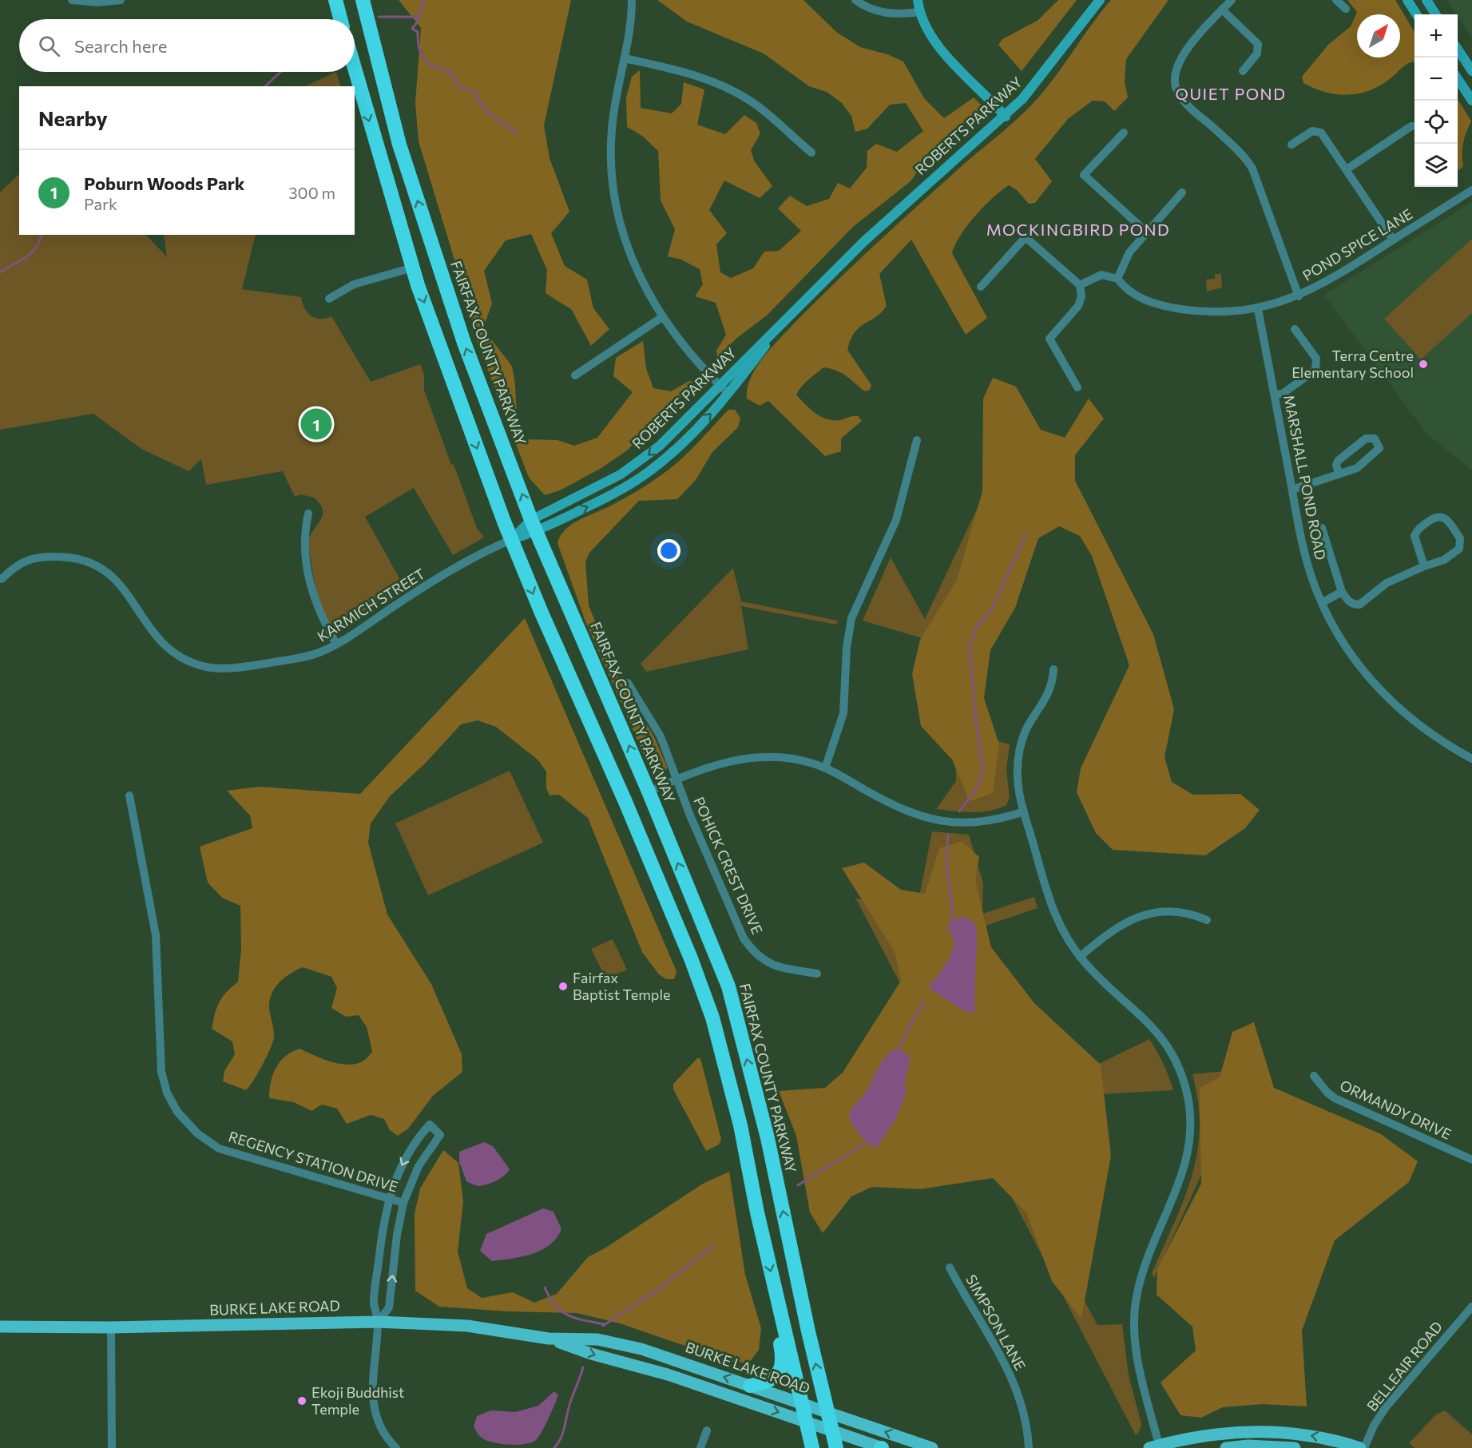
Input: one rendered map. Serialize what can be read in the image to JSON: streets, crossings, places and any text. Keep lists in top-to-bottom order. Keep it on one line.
{"streets":{"highway":["FAIRFAX COUNTY PARKWAY"],"main road":["ROBERTS PARKWAY","BURKE LAKE ROAD"],"street":["POND SPICE LANE","MARSHALL POND ROAD","KARMICH STREET","POHICK CREST DRIVE","ORMANDY DRIVE","REGENCY STATION DRIVE","SIMPSON LANE","BELLEAIR ROAD"]},"crossings":[["ROBERTS PARKWAY","FAIRFAX COUNTY PARKWAY"],["ROBERTS PARKWAY","KARMICH STREET"],["POND SPICE LANE","MARSHALL POND ROAD"],["FAIRFAX COUNTY PARKWAY","BURKE LAKE ROAD"]],"districts":["QUIET POND","MOCKINGBIRD POND"],"places":["Terra Centre Elementary School","Fairfax Baptist Temple","Ekoji Buddhist Temple"],"north":"top right","page":{"map_buttons":["+","−"],"search":"Search here","heading":"Nearby","list":[{"mark":"1","name":"Poburn Woods Park","note":"Park","value":"300 m"}],"pins":"1"}}
